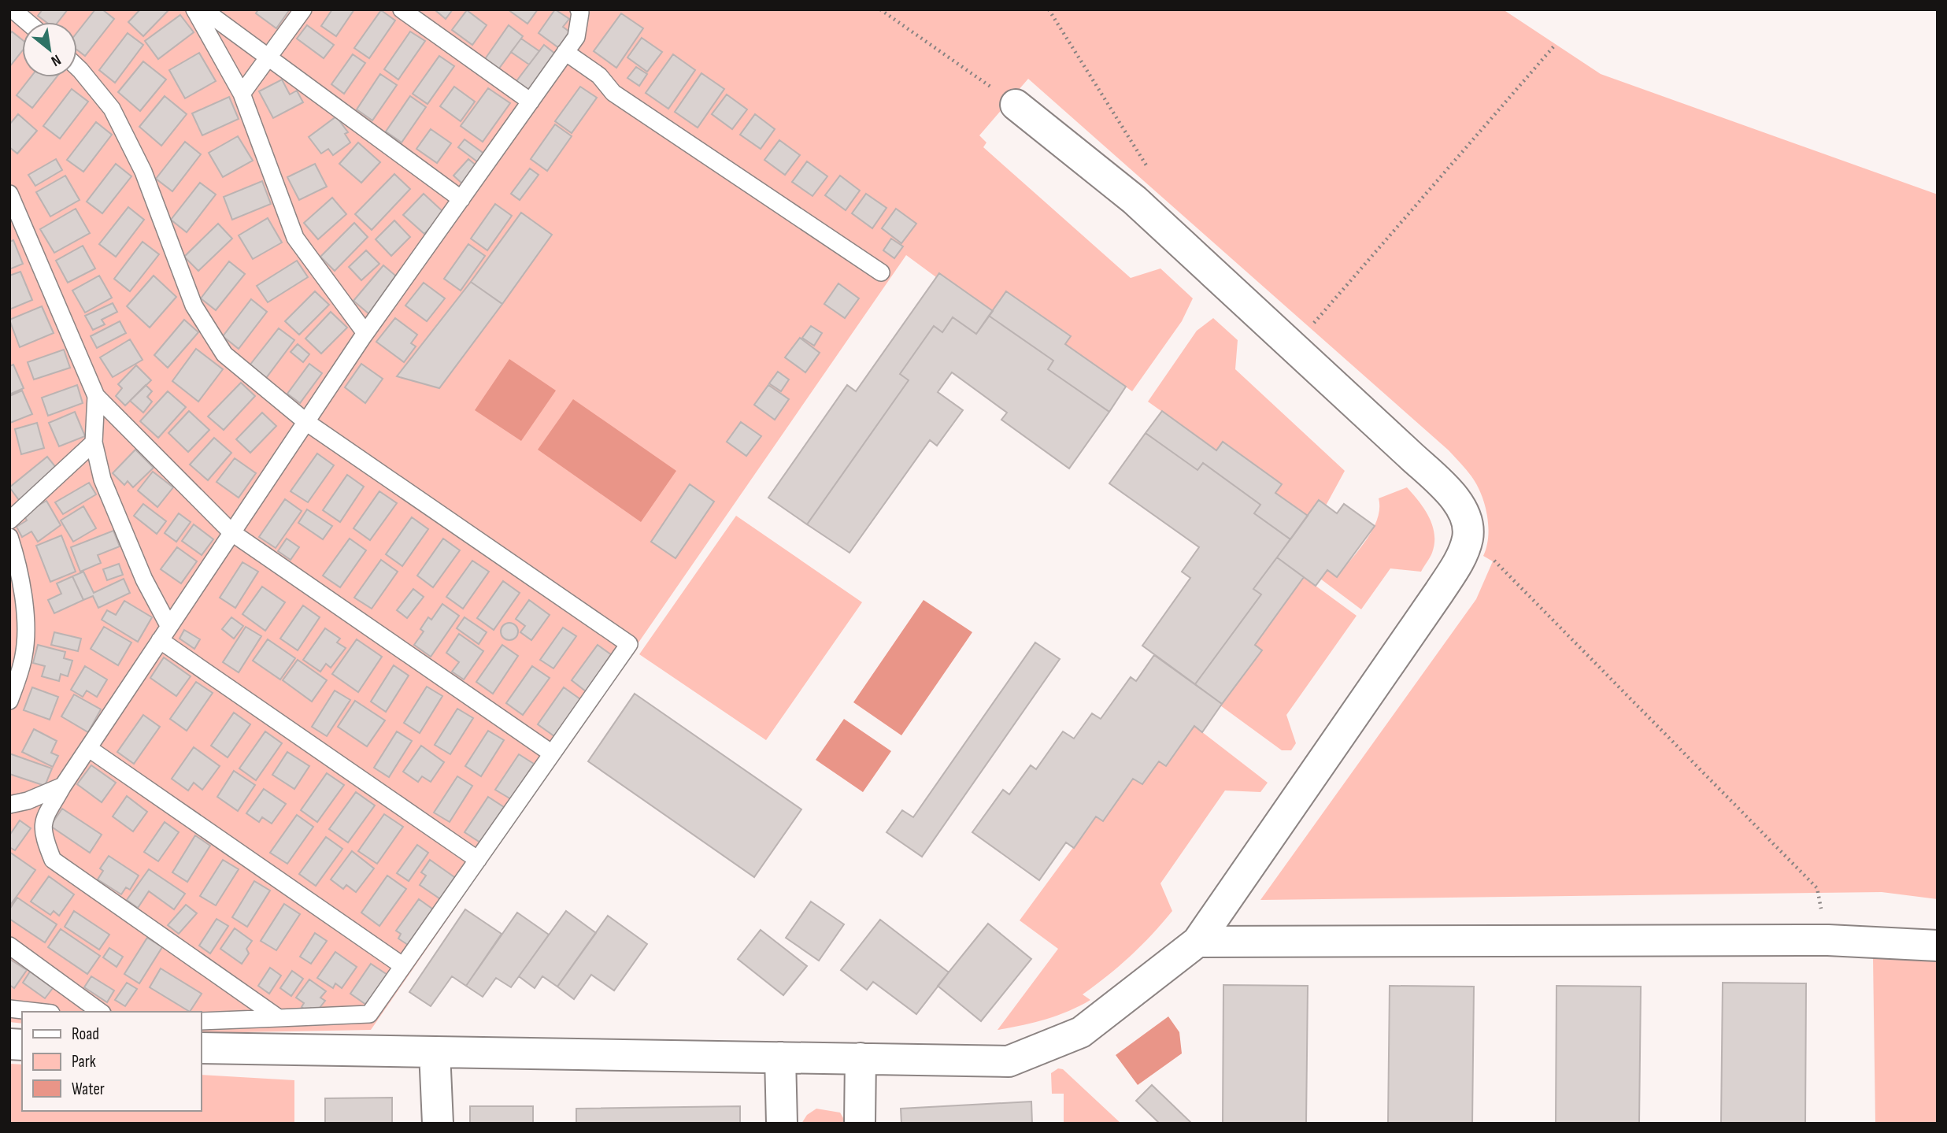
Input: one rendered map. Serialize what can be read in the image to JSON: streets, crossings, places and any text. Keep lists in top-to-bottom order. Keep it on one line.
{"legend":["Road","Park","Water"],"north":"bottom right"}
